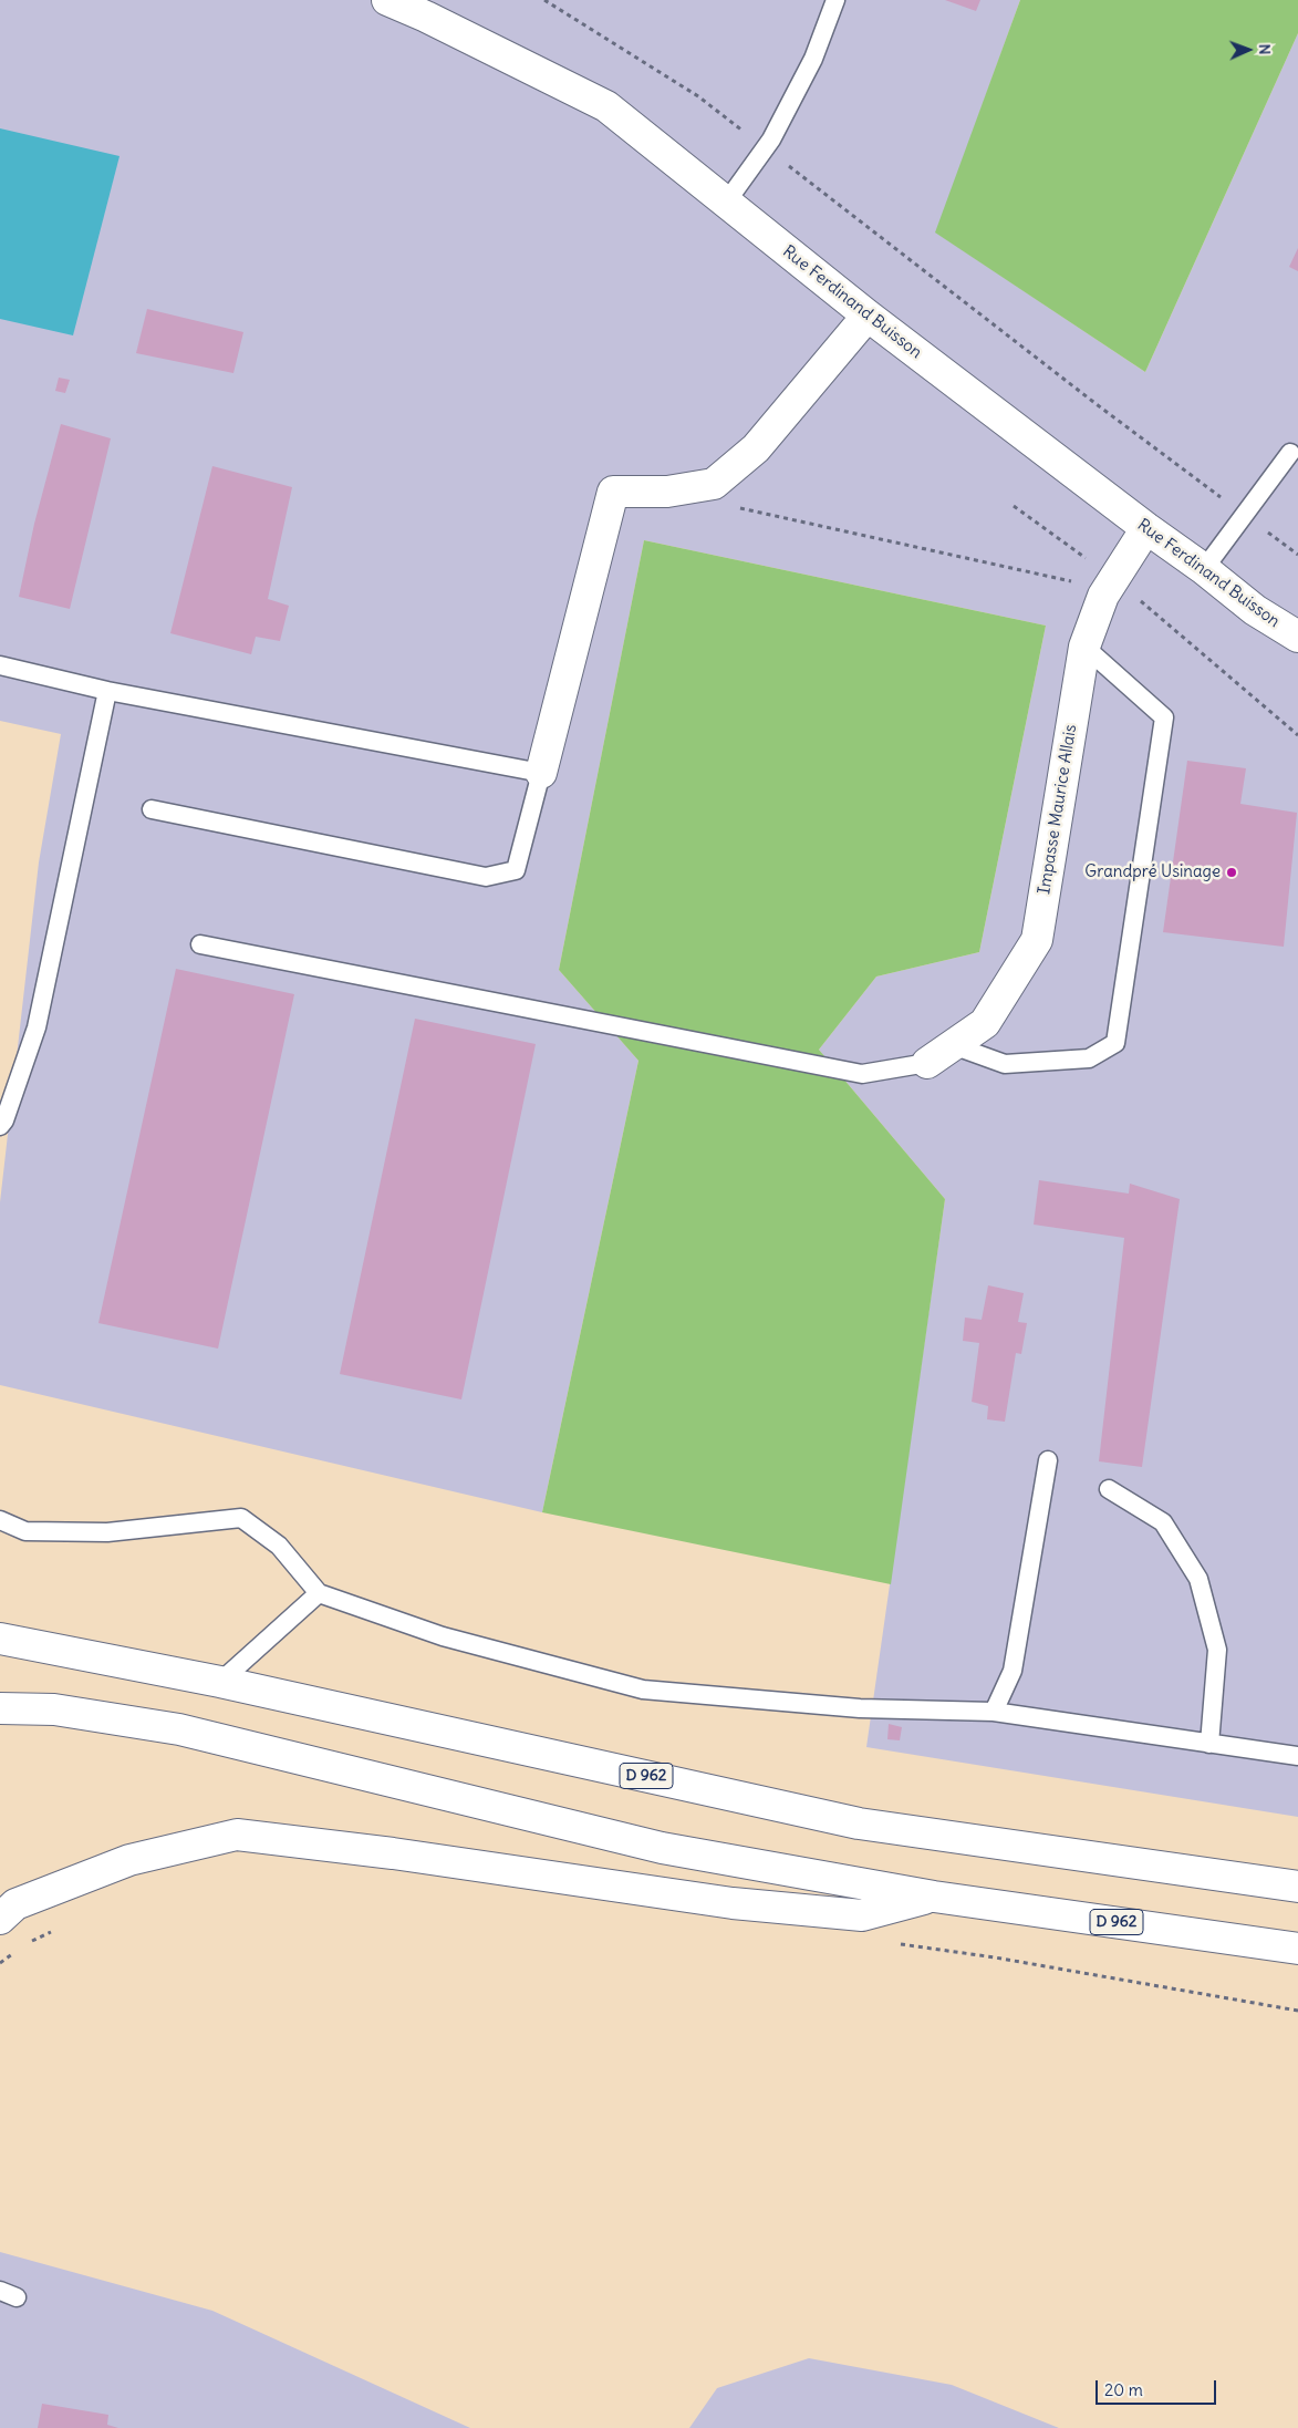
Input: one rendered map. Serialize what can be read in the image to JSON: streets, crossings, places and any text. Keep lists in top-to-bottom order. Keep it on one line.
{"streets":{"main road":["Rue Ferdinand Buisson","Impasse Maurice Allais","D 962"]},"crossings":[["Rue Ferdinand Buisson","Impasse Maurice Allais"]],"places":["Grandpré Usinage"],"scale_bar":"20 m","north":"right"}
